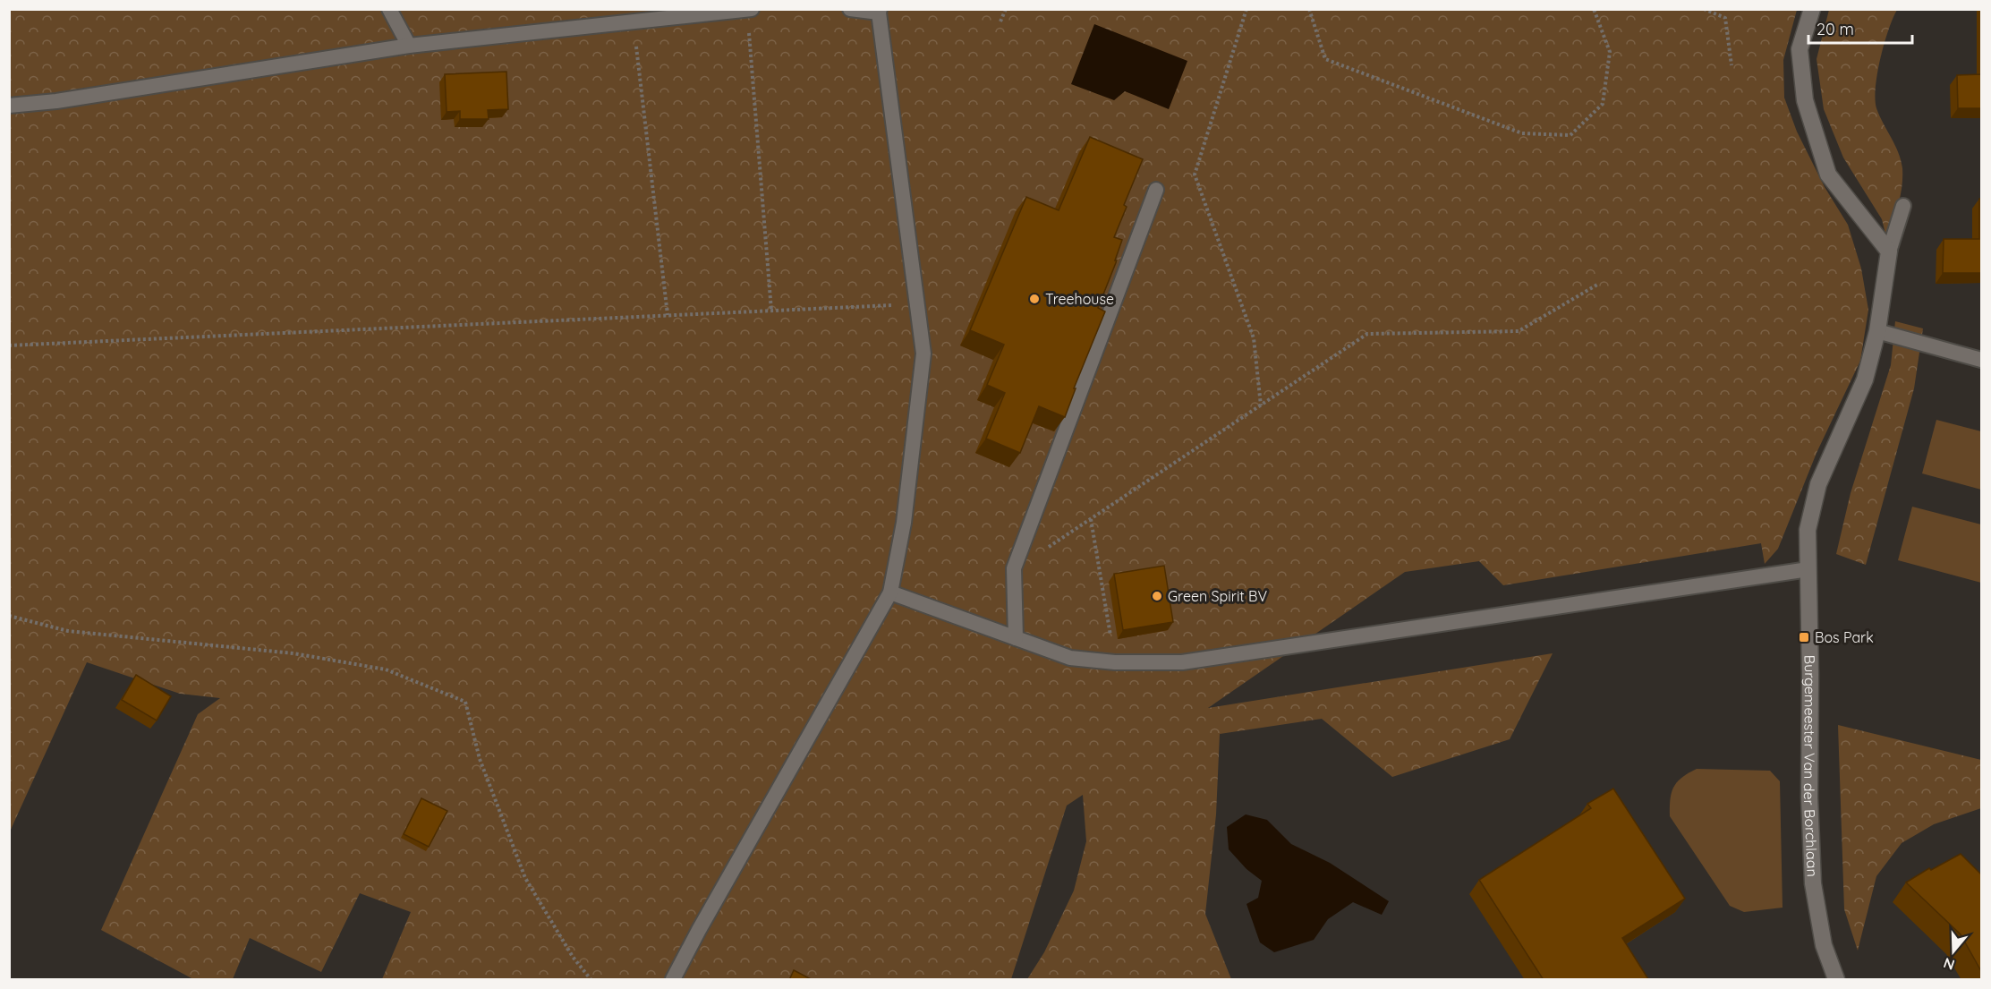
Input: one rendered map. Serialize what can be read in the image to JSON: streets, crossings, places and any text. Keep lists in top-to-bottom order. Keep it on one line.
{"streets":{"street":["Burgemeester Van der Borchlaan"]},"places":{"other":["Treehouse","Green Spirit BV"],"transit":["Bos Park"]},"scale_bar":"20 m","north":"bottom"}
